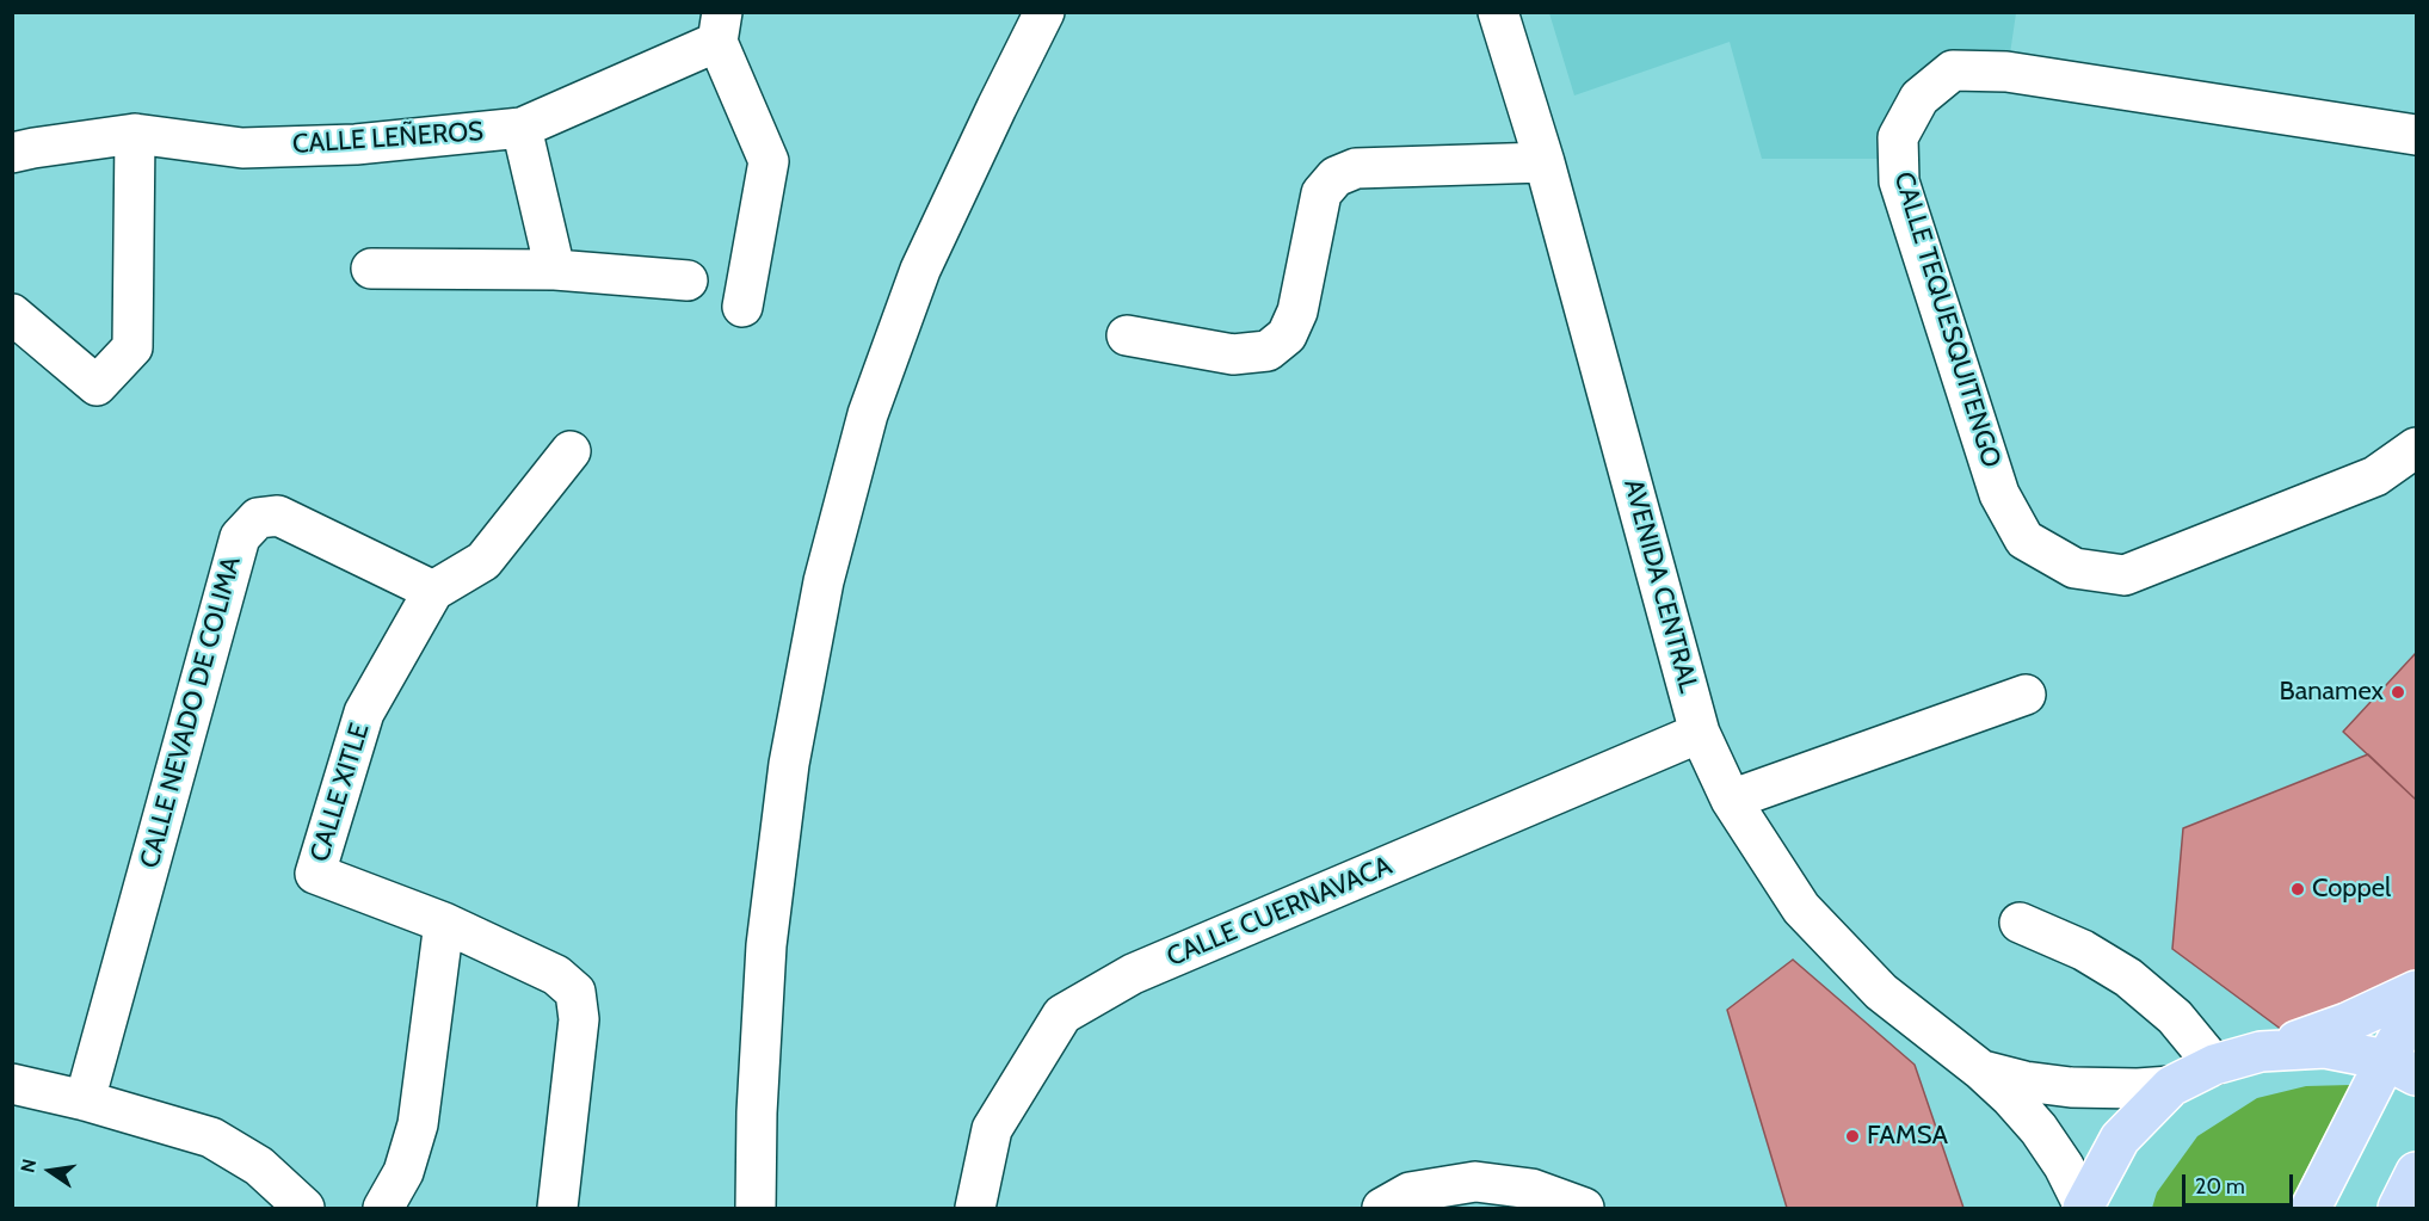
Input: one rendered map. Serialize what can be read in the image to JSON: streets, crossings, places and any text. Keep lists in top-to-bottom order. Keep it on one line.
{"streets":{"street":["CALLE LEÑEROS","CALLE TEQUESQUITENGO","AVENIDA CENTRAL","CALLE NEVADO DE COLIMA","CALLE XITLE","CALLE CUERNAVACA"]},"crossings":[["AVENIDA CENTRAL","CALLE CUERNAVACA"],["CALLE NEVADO DE COLIMA","CALLE XITLE"]],"places":["Banamex","Coppel","FAMSA"],"scale_bar":"20 m","north":"left"}
